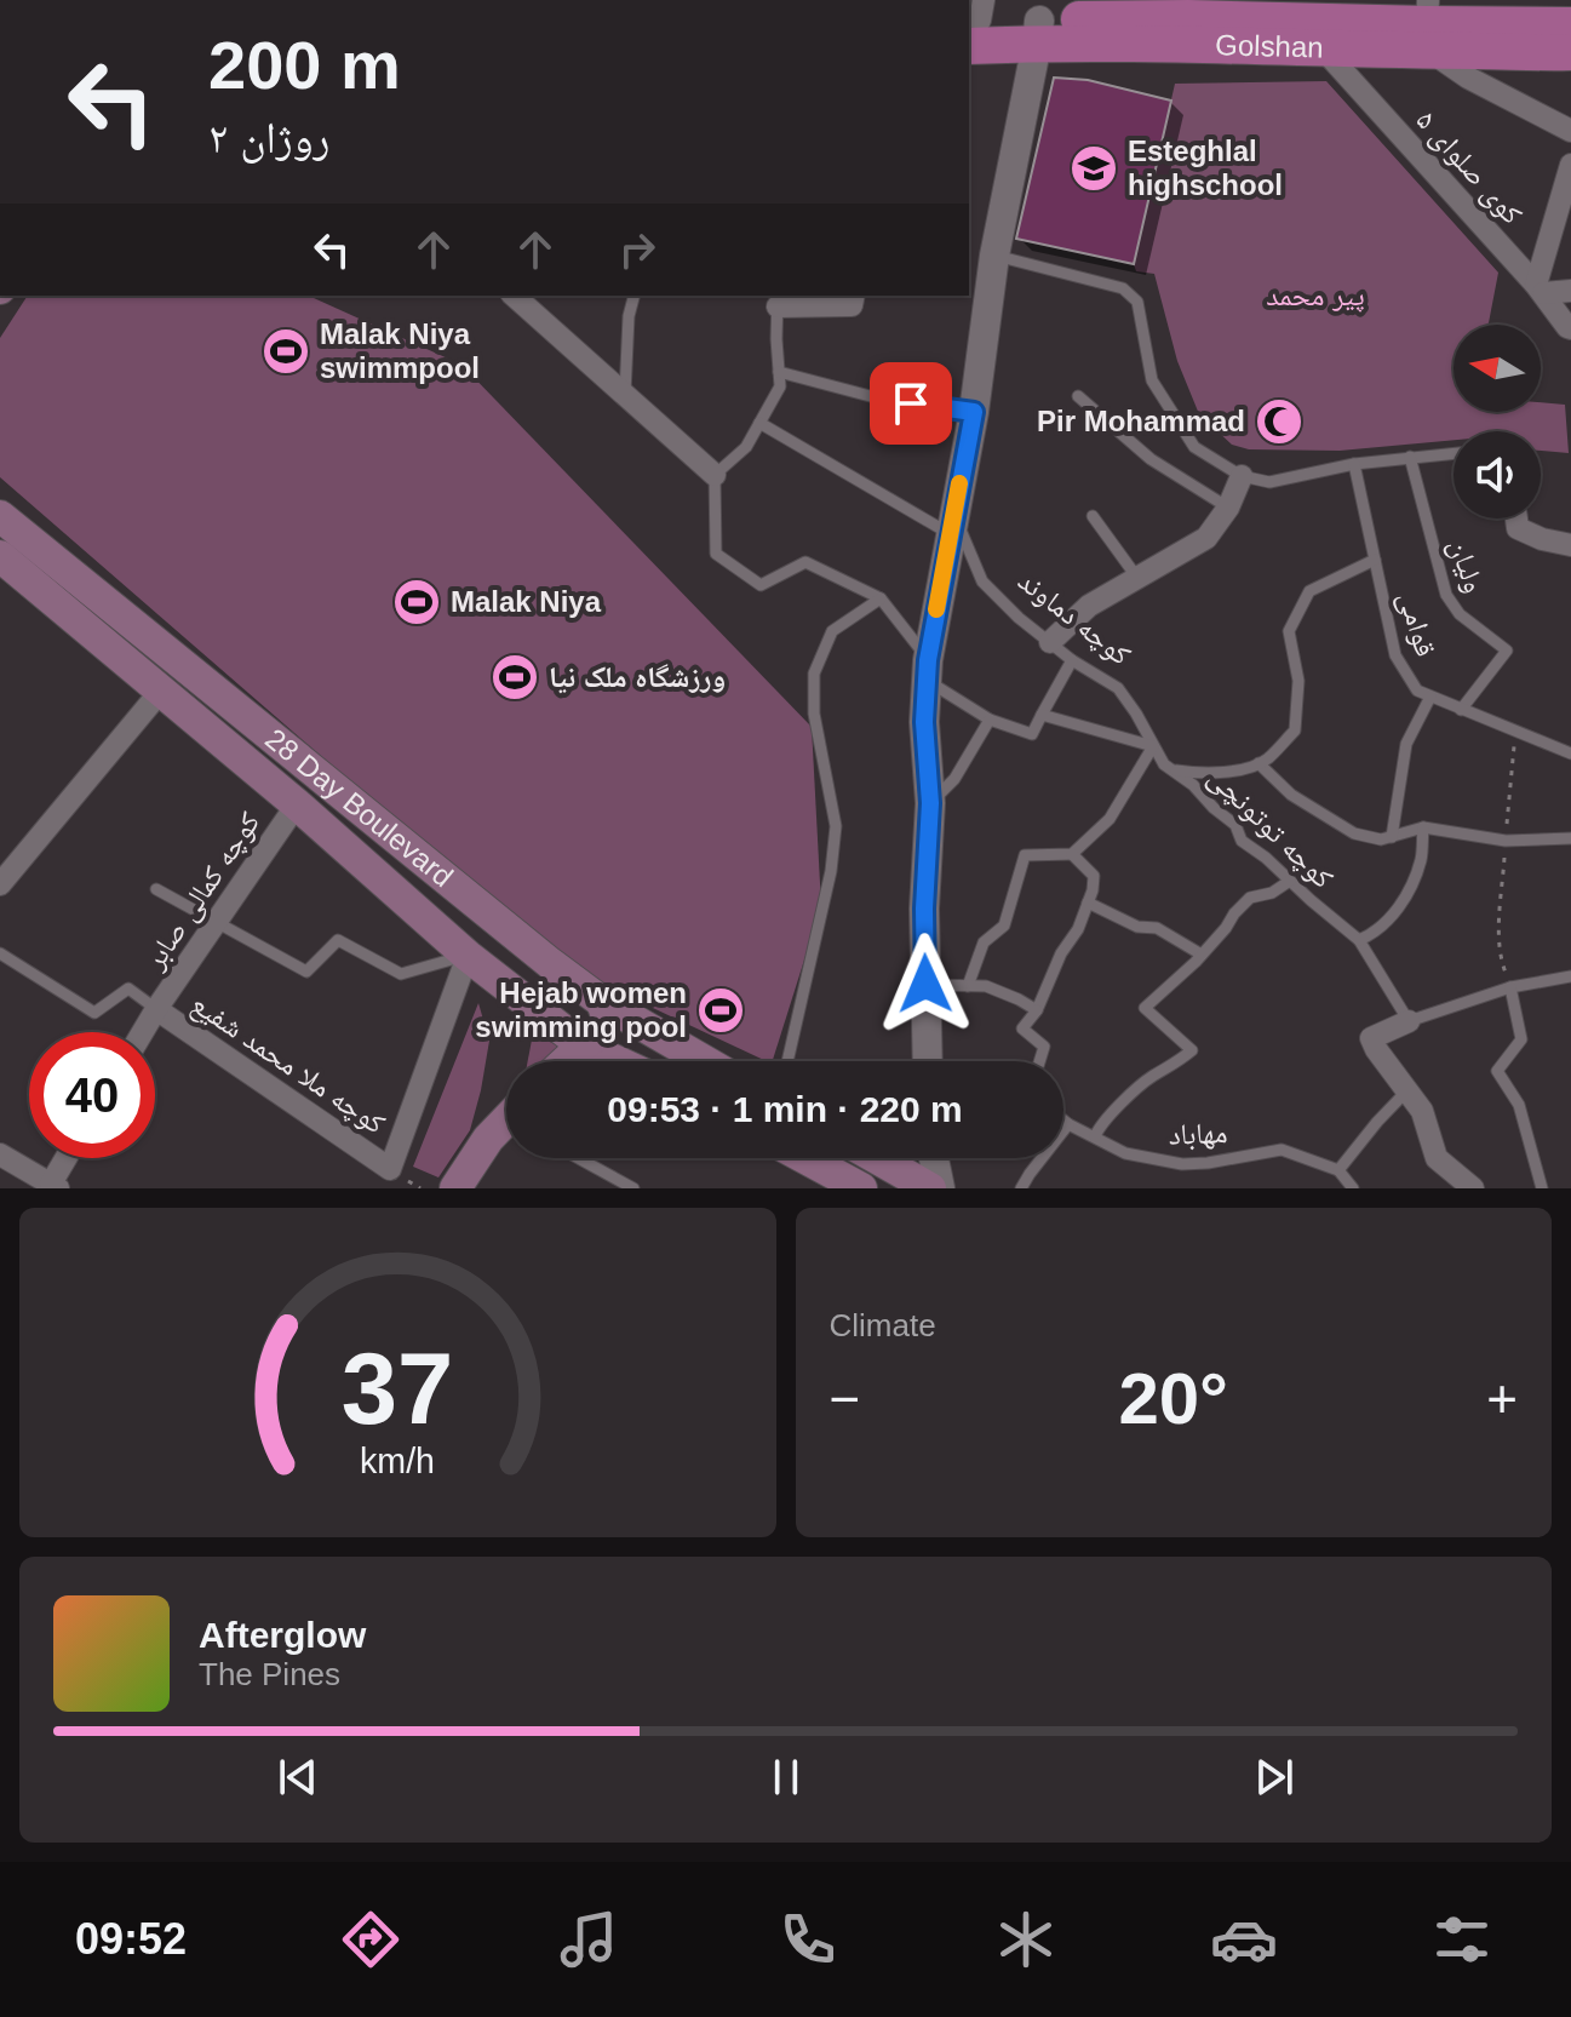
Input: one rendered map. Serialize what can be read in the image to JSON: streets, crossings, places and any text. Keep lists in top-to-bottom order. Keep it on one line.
{"streets":{"main road":["Golshan","28 Day Boulevard"],"street":["کوی صلوای ۵","کوچه کمالی صابر","کوچه ملا محمد شفیع"],"lane":["ولیان","کوچه دماوند","قوامی","کوچه توتونچی","مهاباد"]},"crossings":[["Golshan","کوی صلوای ۵"],["ولیان","قوامی"],["کوچه دماوند","کوچه توتونچی"],["28 Day Boulevard","کوچه کمالی صابر"],["28 Day Boulevard","کوچه ملا محمد شفیع"],["کوچه کمالی صابر","کوچه ملا محمد شفیع"]],"parks":["پیر محمد"],"places":{"school or university":["Esteghlal highschool"],"sports":["Malak Niya swimmpool","Malak Niya","ورزشگاه ملک نیا","Hejab women swimming pool"],"mosque":["Pir Mohammad"]},"north":"left","page":{"turn":["200 m","روژان ۲"],"limit":"40","trip":"09:53 · 1 min · 220 m","tile":"Climate","heat":["−","20°","+"],"song":["Afterglow","The Pines"],"tabs":"09:52","gauge":["37","km/h"]}}
